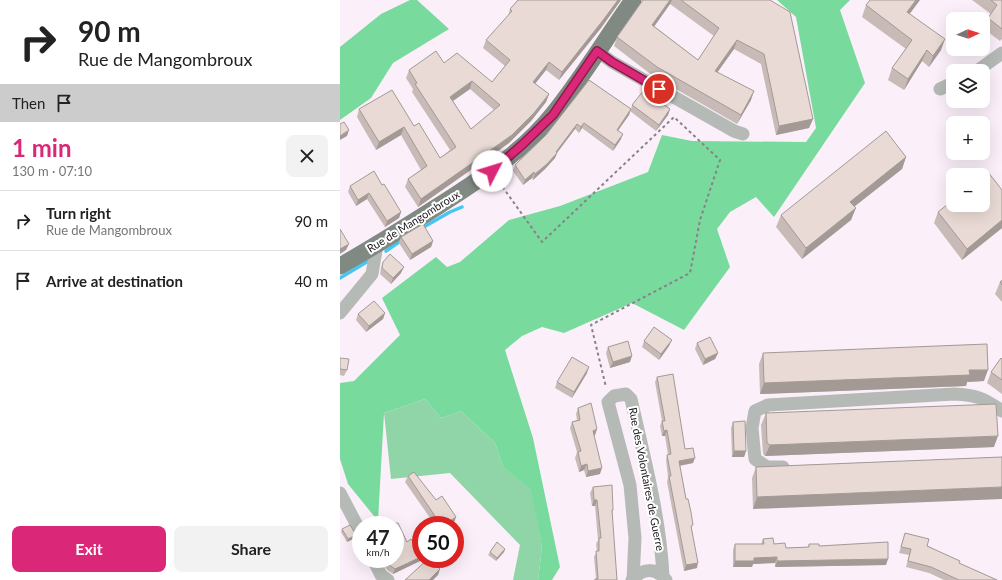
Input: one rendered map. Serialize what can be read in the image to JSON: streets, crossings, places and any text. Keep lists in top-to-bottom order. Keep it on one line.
{"streets":{"main road":["Rue de Mangombroux"],"street":["Rue des Volontaires de Guerre"]},"north":"right","page":{"turn":["90 m","Rue de Mangombroux"],"map_buttons":["+","−"],"then":"Then","heading":["1 min","130 m · 07:10"],"list":[{"name":"Turn right","note":"Rue de Mangombroux","value":"90 m"},{"name":"Arrive at destination","value":"40 m"}],"speed":"47 km/h","limit":"50","buttons":["Exit","Share"]}}
